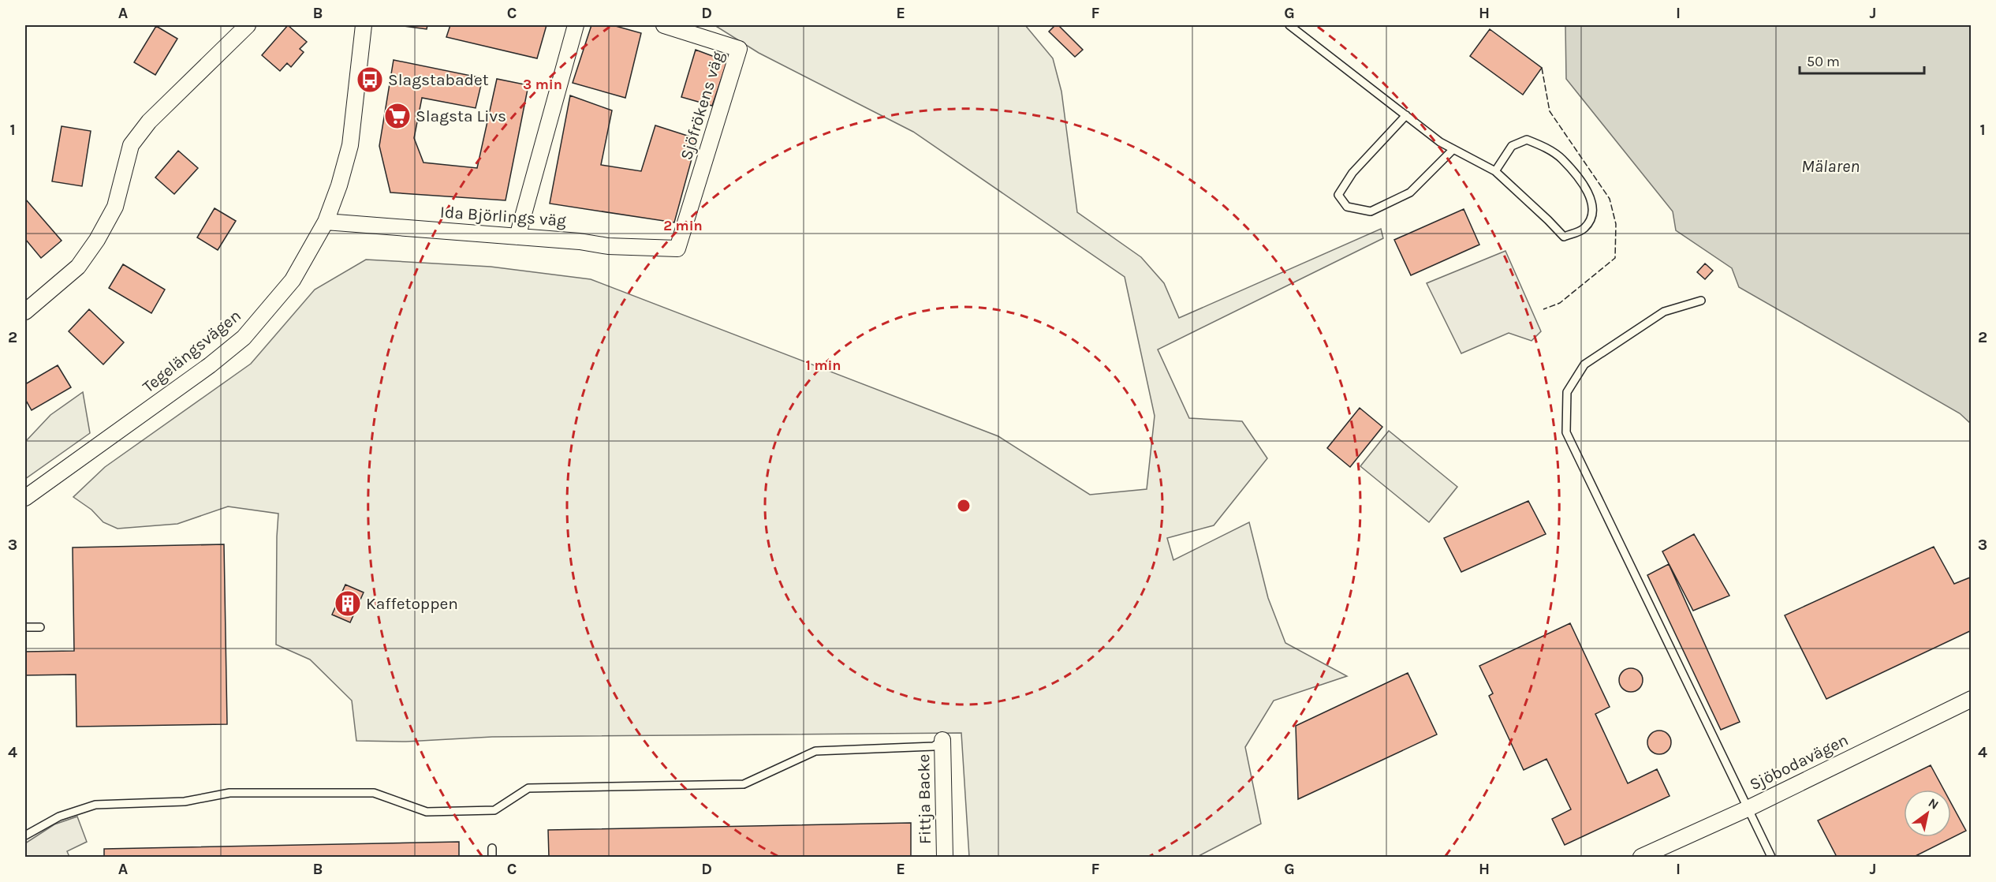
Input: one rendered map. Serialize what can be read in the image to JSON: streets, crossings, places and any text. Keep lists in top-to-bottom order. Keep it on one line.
{"streets":{"street":["Sjöfrökens väg","Ida Björlings väg","Tegelängsvägen","Sjöbodavägen","Fittja Backe"]},"crossings":[["Sjöfrökens väg","Ida Björlings väg"],["Ida Björlings väg","Tegelängsvägen"]],"water":["Mälaren"],"places":{"bus stop":["Slagstabadet"],"supermarket":["Slagsta Livs"],"building":["Kaffetoppen"]},"scale_bar":"50 m","north":"top right","grid":{"columns":["A","B","C","D","E","F","G","H","I","J"],"rows":["1","2","3","4"]},"rings":["3 min","2 min","1 min"]}
